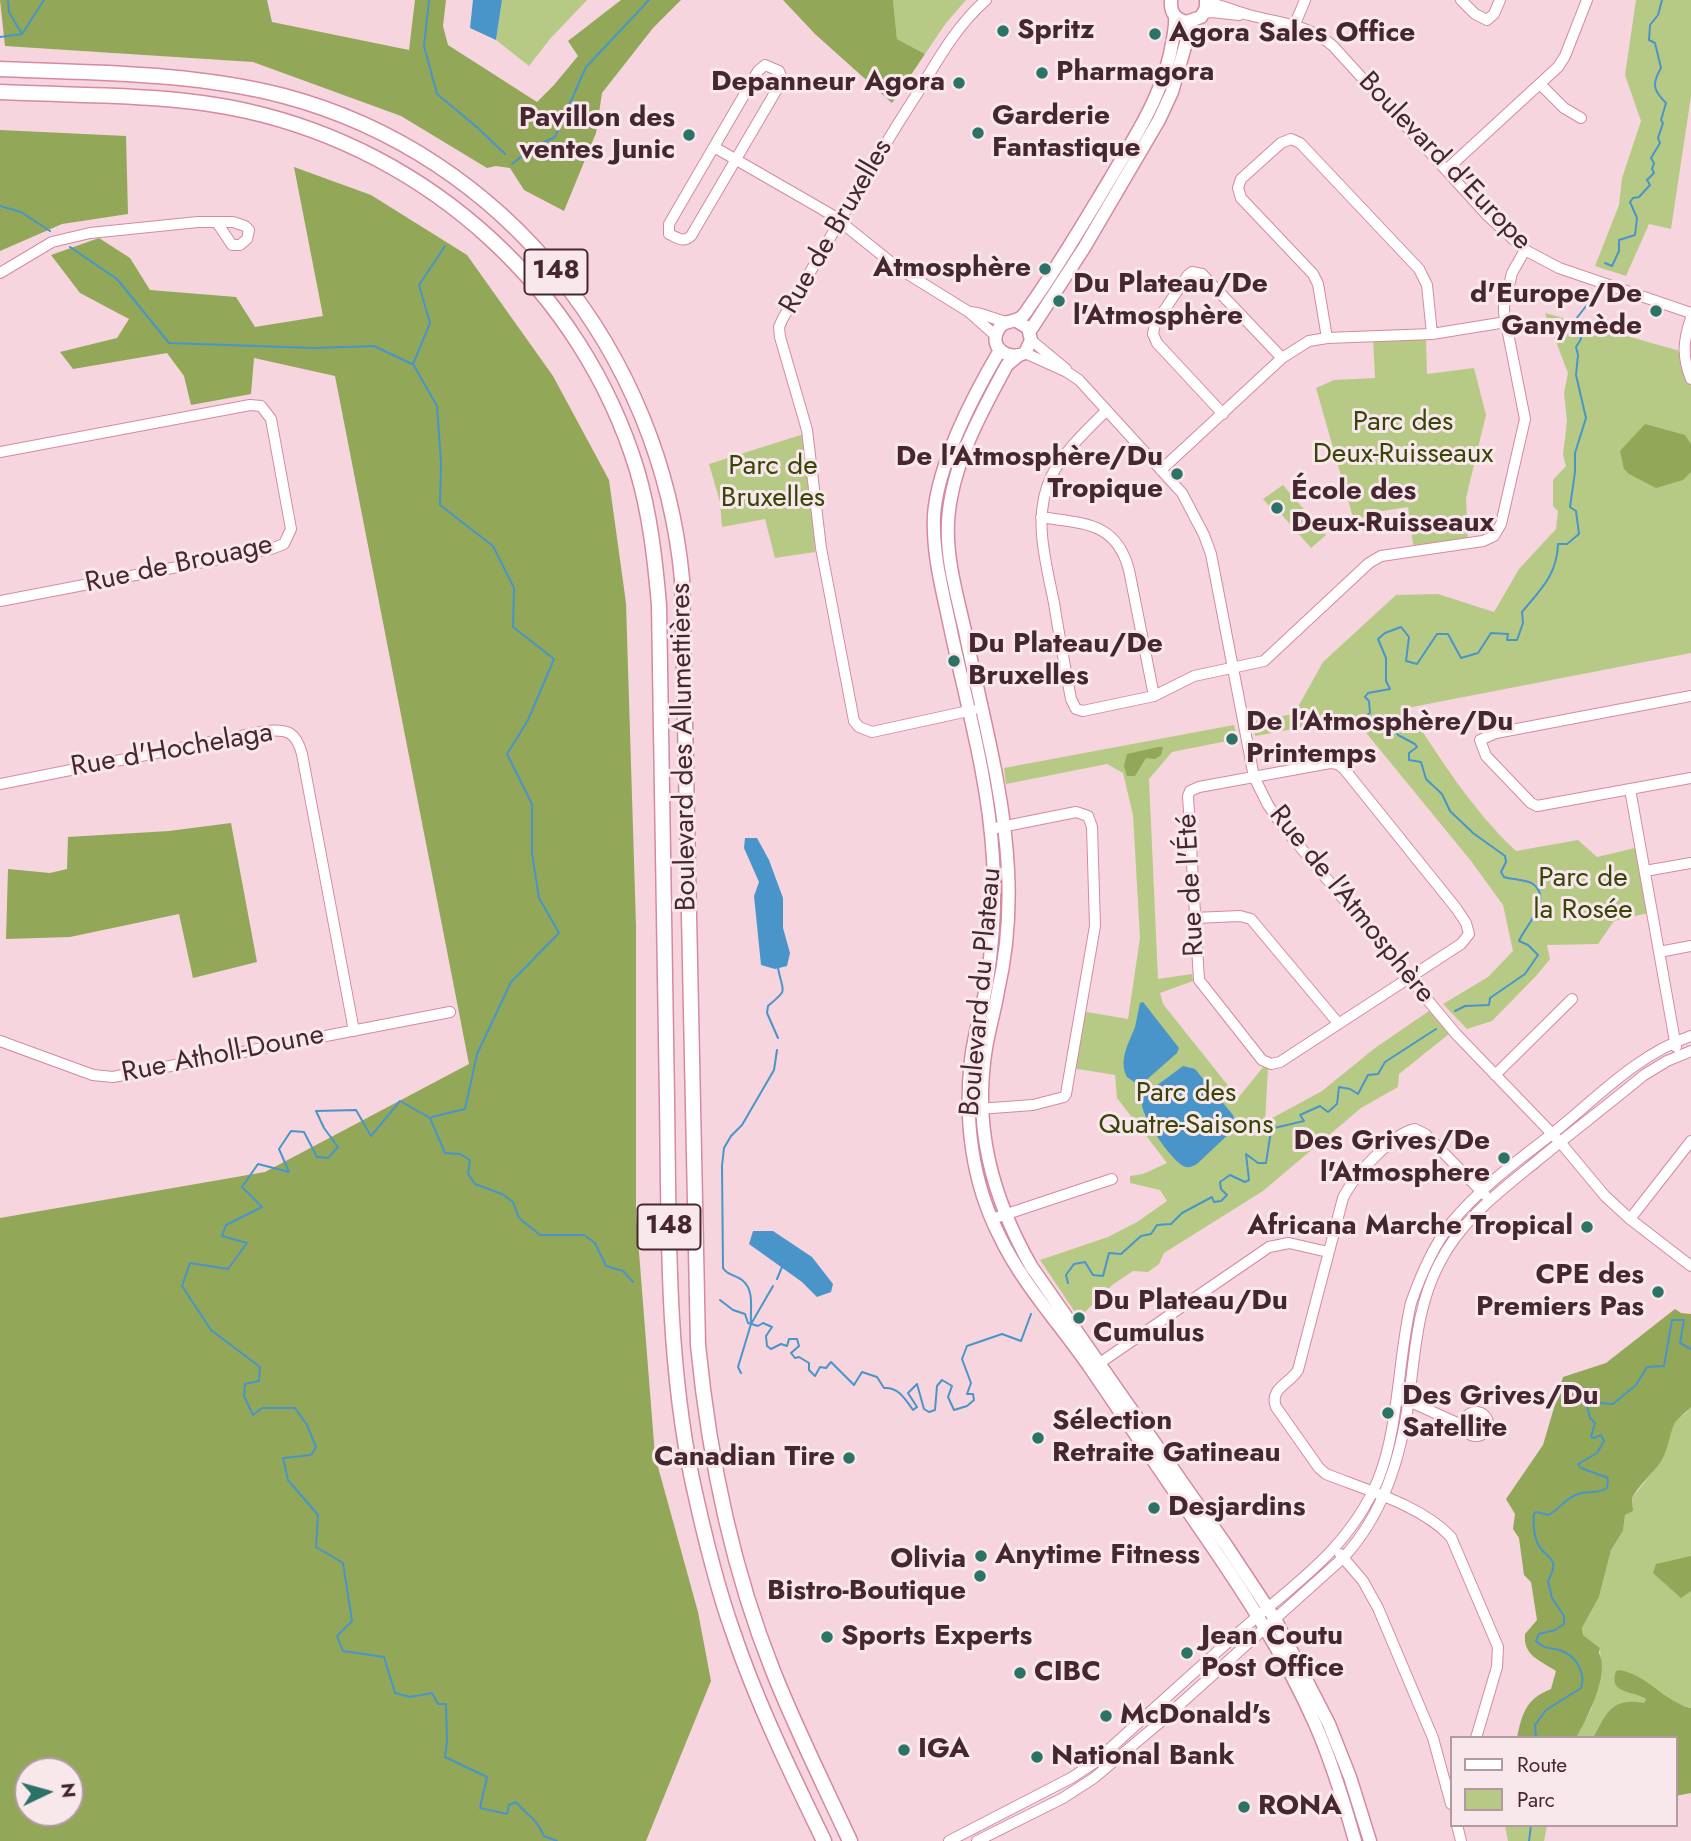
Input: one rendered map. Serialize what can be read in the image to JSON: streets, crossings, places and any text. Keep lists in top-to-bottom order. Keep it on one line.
{"streets":{"highway":["148","Boulevard des Allumettières"],"main road":["Boulevard du Plateau"],"street":["Boulevard d'Europe","Rue de Bruxelles","Rue de Brouage","Rue d'Hochelaga","Rue de l'Été","Rue de l'Atmosphère","Rue Atholl-Doune"]},"crossings":[["Rue de Bruxelles","Boulevard du Plateau"],["Rue d'Hochelaga","Rue Atholl-Doune"],["Rue de l'Été","Rue de l'Atmosphère"],["Rue de l'Atmosphère","Boulevard du Plateau"]],"parks":["Parc des Deux-Ruisseaux","Parc de Bruxelles","Parc de la Rosée","Parc des Quatre-Saisons"],"places":["Spritz","Agora Sales Office","Pharmagora","Depanneur Agora","Garderie Fantastique","Pavillon des ventes Junic","Atmosphère","Du Plateau/De l'Atmosphère","d'Europe/De Ganymède","De l'Atmosphère/Du Tropique","École des Deux-Ruisseaux","Du Plateau/De Bruxelles","De l'Atmosphère/Du Printemps","Des Grives/De l'Atmosphere","Africana Marche Tropical","CPE des Premiers Pas","Du Plateau/Du Cumulus","Des Grives/Du Satellite","Sélection Retraite Gatineau","Canadian Tire","Desjardins","Anytime Fitness","Olivia Bistro-Boutique","Sports Experts","Jean Coutu Post Office","CIBC","McDonald's","IGA","National Bank","RONA"],"legend":["Route","Parc"],"north":"right"}
